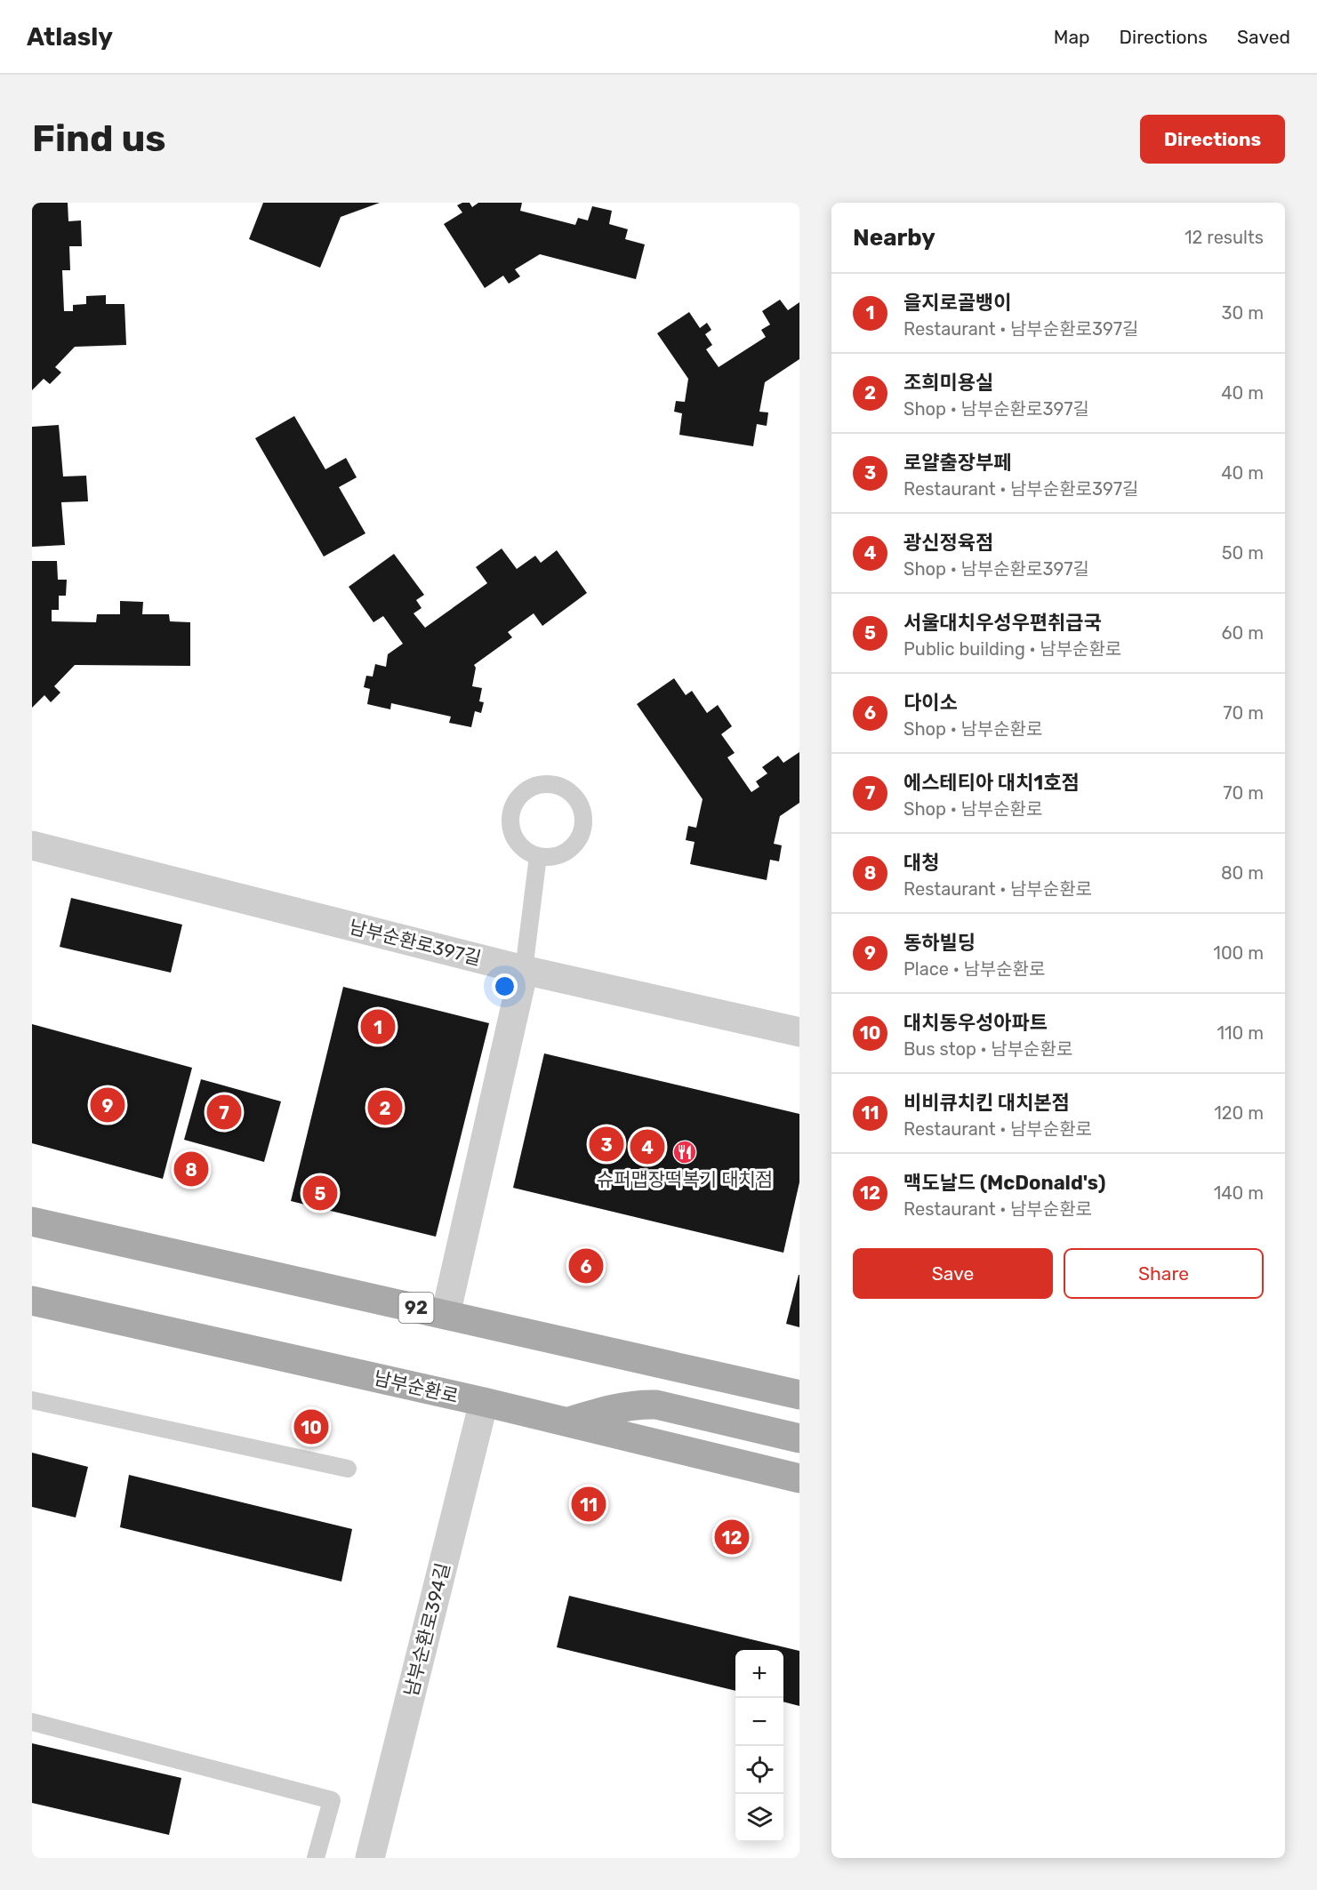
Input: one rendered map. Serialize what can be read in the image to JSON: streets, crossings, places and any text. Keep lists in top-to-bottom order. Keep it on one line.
{"streets":{"main road":["92","남부순환로"],"street":["남부순환로397길","남부순환로394길"]},"crossings":[["남부순환로","남부순환로394길"]],"places":{"restaurant":["슈퍼맵장떡복기 대치점"]},"page":{"header":"Atlasly","nav":["Map","Directions","Saved"],"buttons":["Directions",["Save","Share"]],"title":"Find us","heading":["Nearby","12 results"],"list":[{"mark":"1","name":"을지로골뱅이","note":"Restaurant · 남부순환로397길","value":"30 m"},{"mark":"2","name":"조희미용실","note":"Shop · 남부순환로397길","value":"40 m"},{"mark":"3","name":"로얄출장부페","note":"Restaurant · 남부순환로397길","value":"40 m"},{"mark":"4","name":"광신정육점","note":"Shop · 남부순환로397길","value":"50 m"},{"mark":"5","name":"서울대치우성우편취급국","note":"Public building · 남부순환로","value":"60 m"},{"mark":"6","name":"다이소","note":"Shop · 남부순환로","value":"70 m"},{"mark":"7","name":"에스테티아 대치1호점","note":"Shop · 남부순환로","value":"70 m"},{"mark":"8","name":"대청","note":"Restaurant · 남부순환로","value":"80 m"},{"mark":"9","name":"동하빌딩","note":"Place · 남부순환로","value":"100 m"},{"mark":"10","name":"대치동우성아파트","note":"Bus stop · 남부순환로","value":"110 m"},{"mark":"11","name":"비비큐치킨 대치본점","note":"Restaurant · 남부순환로","value":"120 m"},{"mark":"12","name":"맥도날드 (McDonald's)","note":"Restaurant · 남부순환로","value":"140 m"}],"pins":["1","9","2","7","3","4","8","5","6","10","11","12"],"map_buttons":["+","−"]}}
